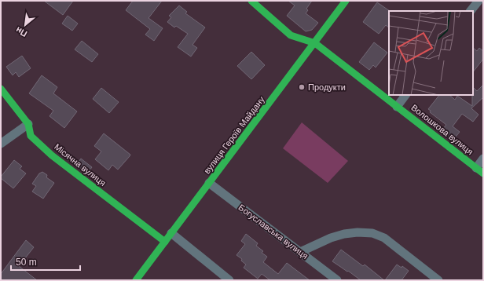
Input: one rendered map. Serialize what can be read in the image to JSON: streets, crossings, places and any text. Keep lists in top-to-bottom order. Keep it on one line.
{"streets":{"street":["Волошкова вулиця","вулиця Героїв Майдану","Місячна вулиця","Богуславська вулиця"]},"crossings":[["Волошкова вулиця","вулиця Героїв Майдану"],["вулиця Героїв Майдану","Місячна вулиця"],["вулиця Героїв Майдану","Богуславська вулиця"]],"places":["Продукти"],"scale_bar":"50 m","north":"bottom left"}
